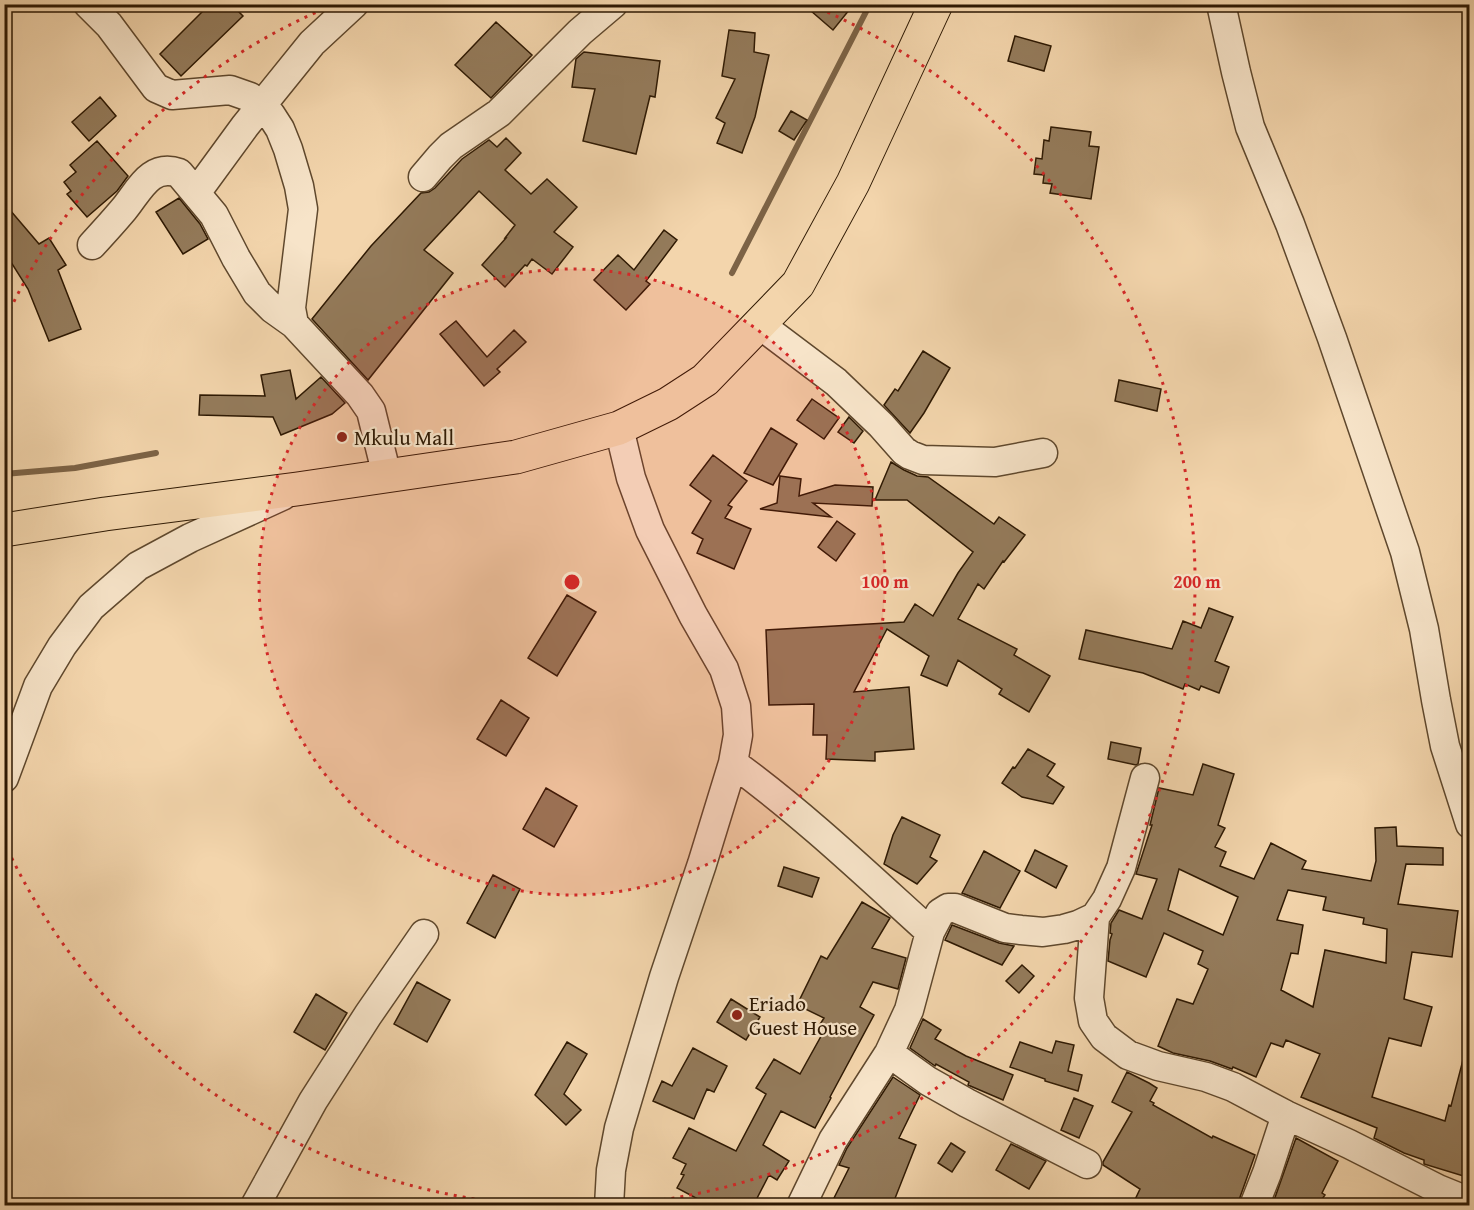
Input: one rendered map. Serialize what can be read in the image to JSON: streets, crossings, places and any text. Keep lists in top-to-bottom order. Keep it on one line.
{"places":["Mkulu Mall","Eriado Guest House"],"rings":["100 m","200 m"]}
